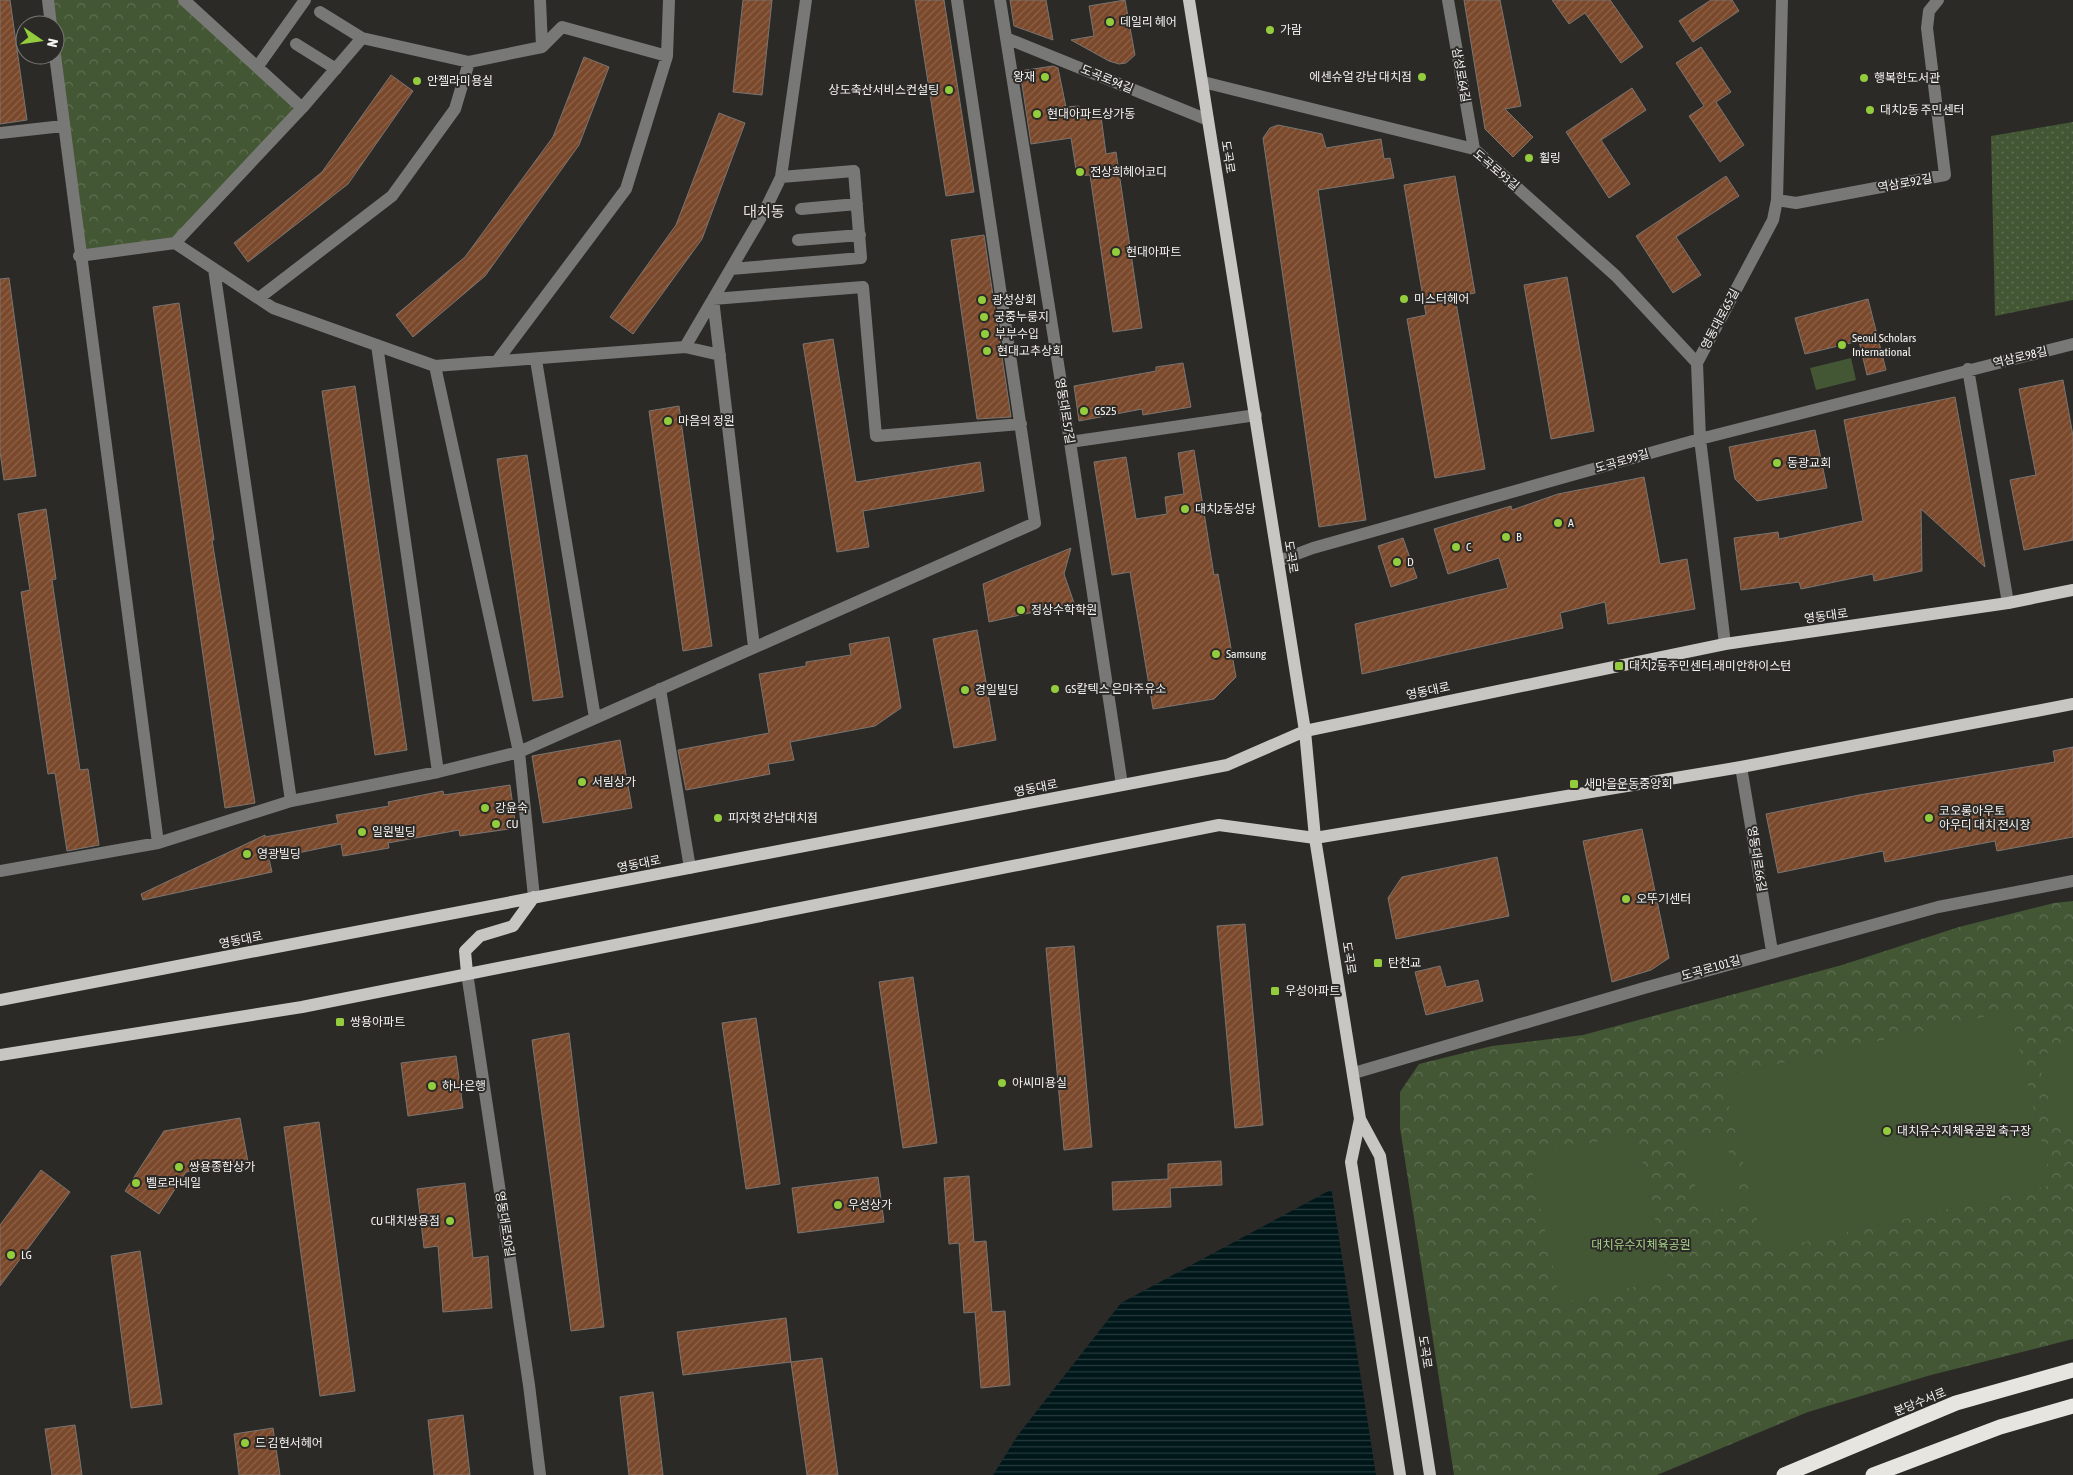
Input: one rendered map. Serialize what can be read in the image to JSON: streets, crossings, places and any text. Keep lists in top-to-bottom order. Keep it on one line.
{"streets":{"highway":["분당수서로"],"main road":["도곡로","영동대로"],"street":["삼성로64길","도곡로94길","도곡로93길","역삼로92길","영동대로65길","역삼로98길","영동대로57길","도곡로99길","영동대로66길","도곡로101길","영동대로50길"]},"crossings":[["삼성로64길","도곡로93길"],["도곡로94길","도곡로"],["도곡로94길","영동대로57길"],["도곡로","도곡로93길"],["도곡로","도곡로99길"],["도곡로","영동대로"],["도곡로","도곡로101길"],["도곡로93길","영동대로65길"],["역삼로92길","영동대로65길"],["영동대로65길","도곡로99길"],["영동대로65길","영동대로"],["역삼로98길","도곡로99길"],["영동대로57길","영동대로"],["영동대로66길","도곡로101길"]],"districts":["대치동"],"parks":["대치유수지체육공원"],"places":{"other":["데일리 헤어","가람","왕재","에센슈얼 강남 대치점","행복한도서관","안젤라미용실","상도축산서비스컨설팅","대치2동 주민센터","현대아파트상가동","휠링","전상희헤어코디","현대아파트","미스터헤어","광성상회","궁중누룽지","부부수입","Seoul Scholars International","현대고추상회","GS25","마음의 정원","동광교회","대치2동성당","A","B","C","D","정상수학학원","Samsung","GS칼텍스 은마주유소","경일빌딩","서림상가","강윤숙","피자헛 강남대치점","코오롱아우토 아우디 대치 전시장","CU","일원빌딩","영광빌딩","오뚜기센터","아씨미용실","하나은행","대치유수지체육공원 축구장","쌍용종합상가","벨로라네일","우성상가","CU 대치쌍용점","LG","드 김현서헤어"],"transit":["대치2동주민센터.래미안하이스턴","새마을운동중앙회","탄천교","우성아파트","쌍용아파트"]},"north":"right"}
